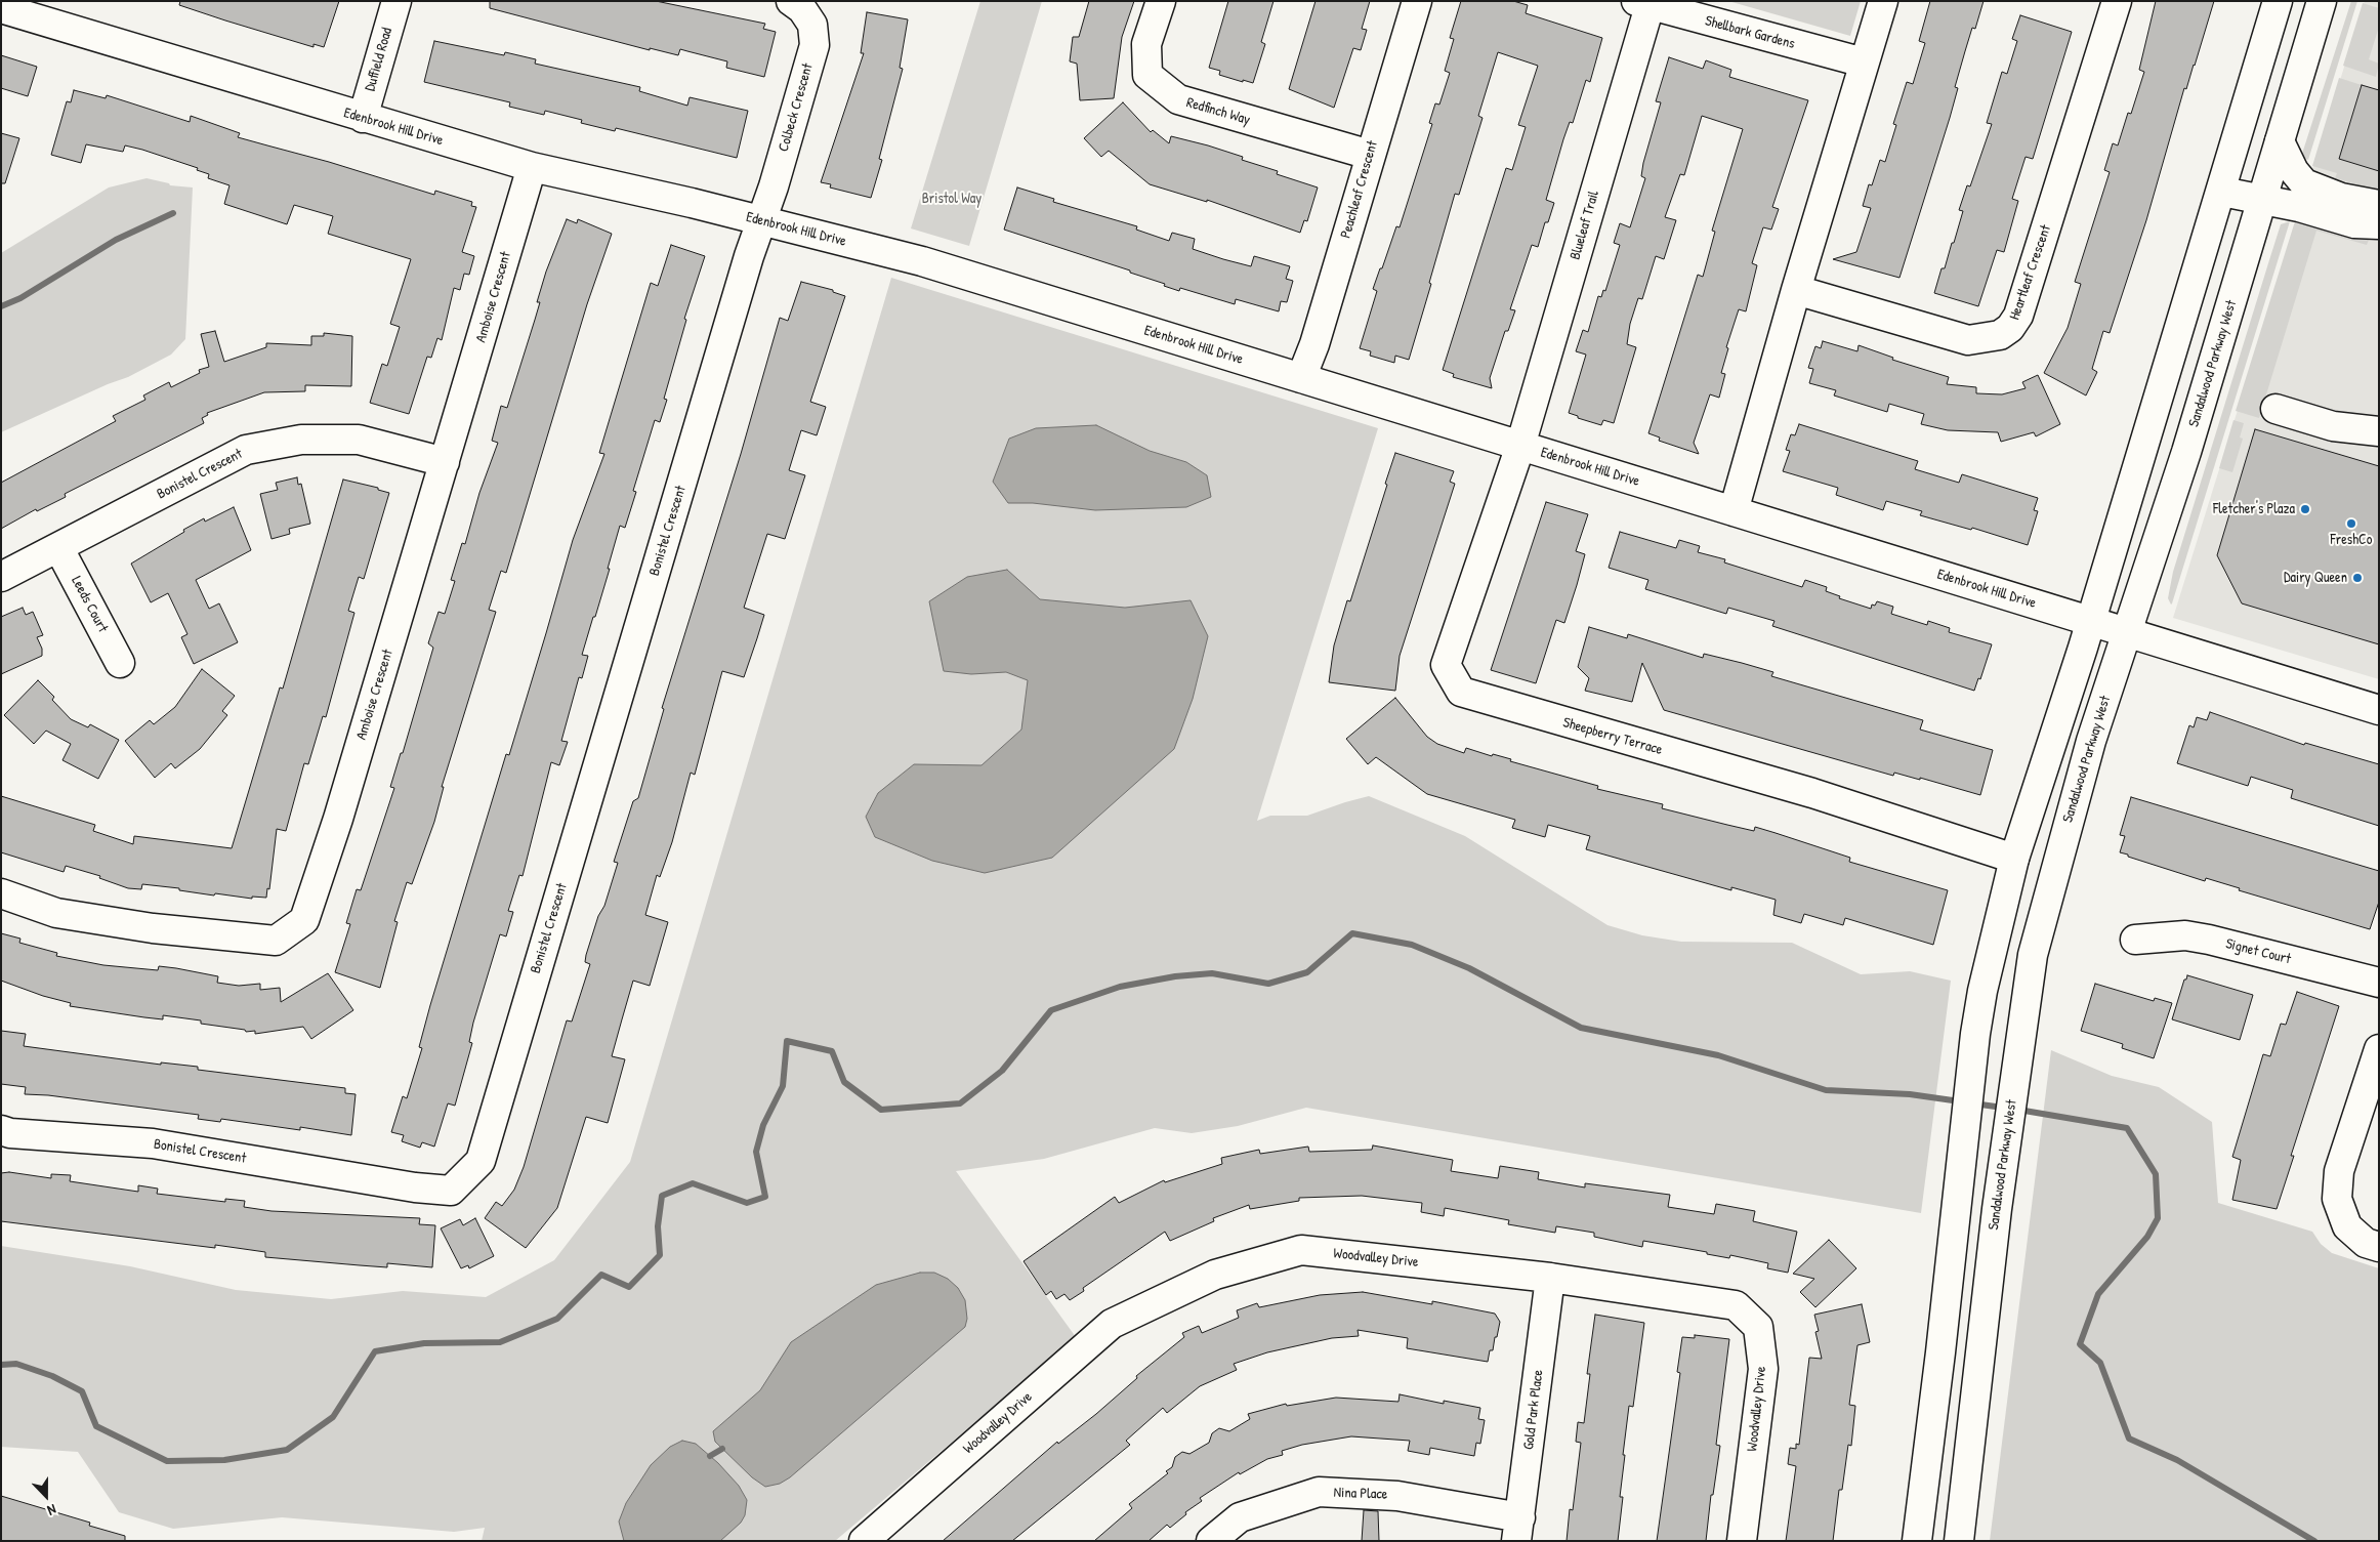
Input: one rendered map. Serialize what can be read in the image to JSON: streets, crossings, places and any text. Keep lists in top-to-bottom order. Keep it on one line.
{"streets":{"street":["Shellbark Gardens","Duffield Road","Colbeck Crescent","Redfinch Way","Edenbrook Hill Drive","Peachleaf Crescent","Blueleaf Trail","Heartleaf Crescent","Amboise Crescent","Sandalwood Parkway West","Bonistel Crescent","Leeds Court","Sheepberry Terrace","Signet Court","Woodvalley Drive","Gold Park Place","Nina Place"]},"crossings":[["Shellbark Gardens","Blueleaf Trail"],["Duffield Road","Edenbrook Hill Drive"],["Colbeck Crescent","Edenbrook Hill Drive"],["Colbeck Crescent","Bonistel Crescent"],["Redfinch Way","Peachleaf Crescent"],["Edenbrook Hill Drive","Peachleaf Crescent"],["Edenbrook Hill Drive","Blueleaf Trail"],["Edenbrook Hill Drive","Amboise Crescent"],["Edenbrook Hill Drive","Sandalwood Parkway West"],["Edenbrook Hill Drive","Bonistel Crescent"],["Edenbrook Hill Drive","Sheepberry Terrace"],["Blueleaf Trail","Sheepberry Terrace"],["Amboise Crescent","Bonistel Crescent"],["Bonistel Crescent","Leeds Court"],["Woodvalley Drive","Gold Park Place"],["Gold Park Place","Nina Place"]],"parks":["Bristol Way"],"places":["Fletcher's Plaza","FreshCo","Dairy Queen"],"north":"bottom"}
